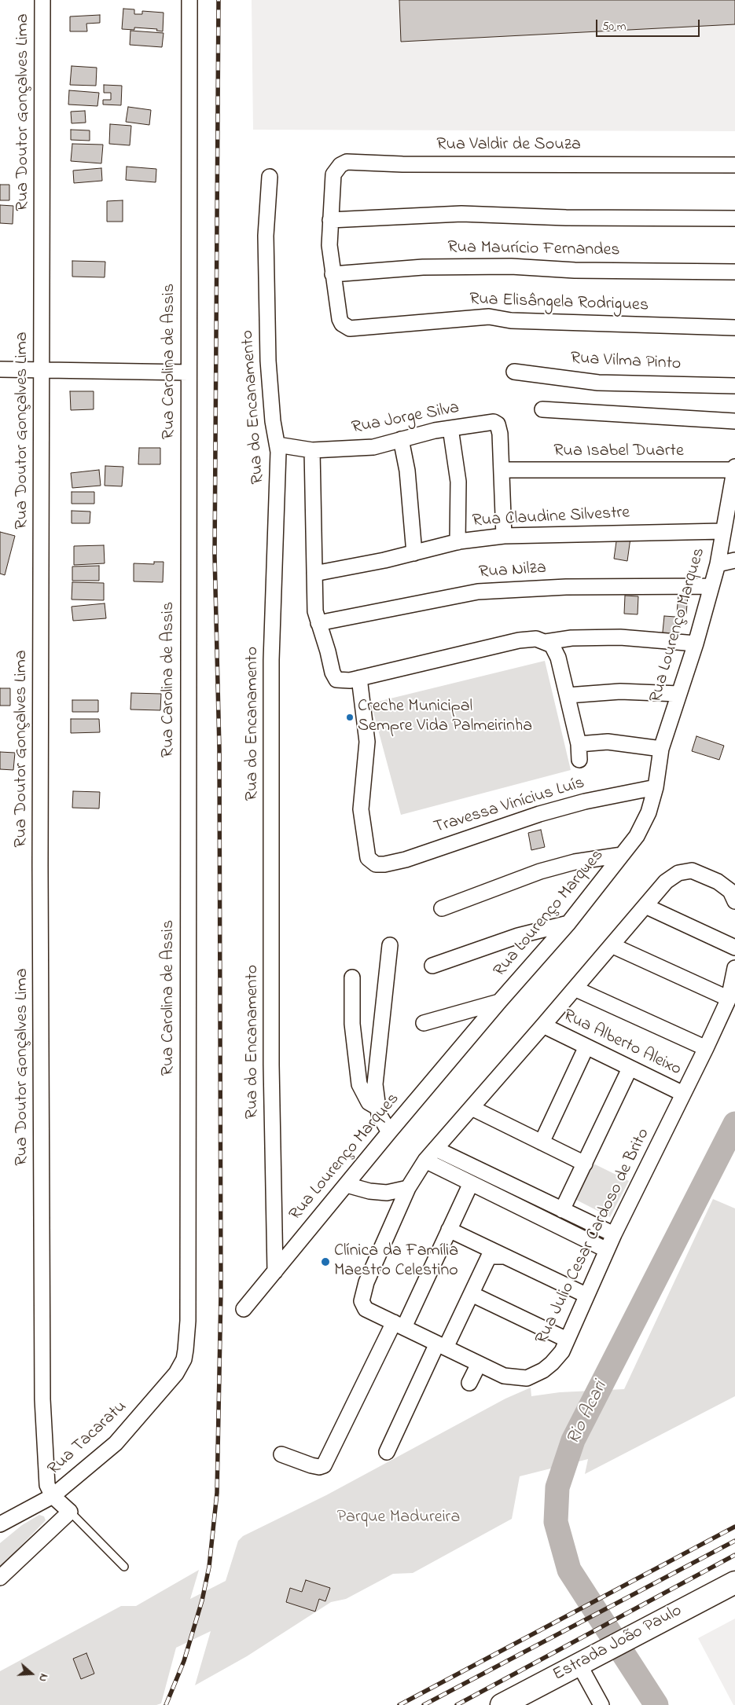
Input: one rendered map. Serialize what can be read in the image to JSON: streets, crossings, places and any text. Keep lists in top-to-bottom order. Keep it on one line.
{"streets":{"main road":["Estrada João Paulo"],"street":["Rua Doutor Gonçalves Lima","Rua Valdir de Souza","Rua Maurício Fernandes","Rua Elisângela Rodrigues","Rua Carolina de Assis","Rua Vilma Pinto","Rua do Encanamento","Rua Jorge Silva","Rua Isabel Duarte","Rua Claudine Silvestre","Rua Nilza","Rua Lourenço Marques","Travessa Vinícius Luís","Rua Alberto Aleixo","Rua Julio Cesar Cardoso de Brito","Rua Tacaratu"]},"crossings":[["Rua Doutor Gonçalves Lima","Rua Tacaratu"],["Rua Valdir de Souza","Rua Maurício Fernandes"],["Rua Valdir de Souza","Rua Elisângela Rodrigues"],["Rua Carolina de Assis","Rua Tacaratu"],["Rua do Encanamento","Rua Jorge Silva"],["Rua do Encanamento","Rua Lourenço Marques"],["Rua Jorge Silva","Rua Isabel Duarte"],["Rua Isabel Duarte","Rua Lourenço Marques"],["Rua Claudine Silvestre","Rua Lourenço Marques"],["Rua Nilza","Rua Lourenço Marques"],["Rua Lourenço Marques","Travessa Vinícius Luís"],["Rua Alberto Aleixo","Rua Julio Cesar Cardoso de Brito"]],"water":["Rio Acari"],"parks":["Parque Madureira"],"places":["Creche Municipal Sempre Vida Palmeirinha","Clínica da Família Maestro Celestino"],"scale_bar":"50 m","north":"right"}
